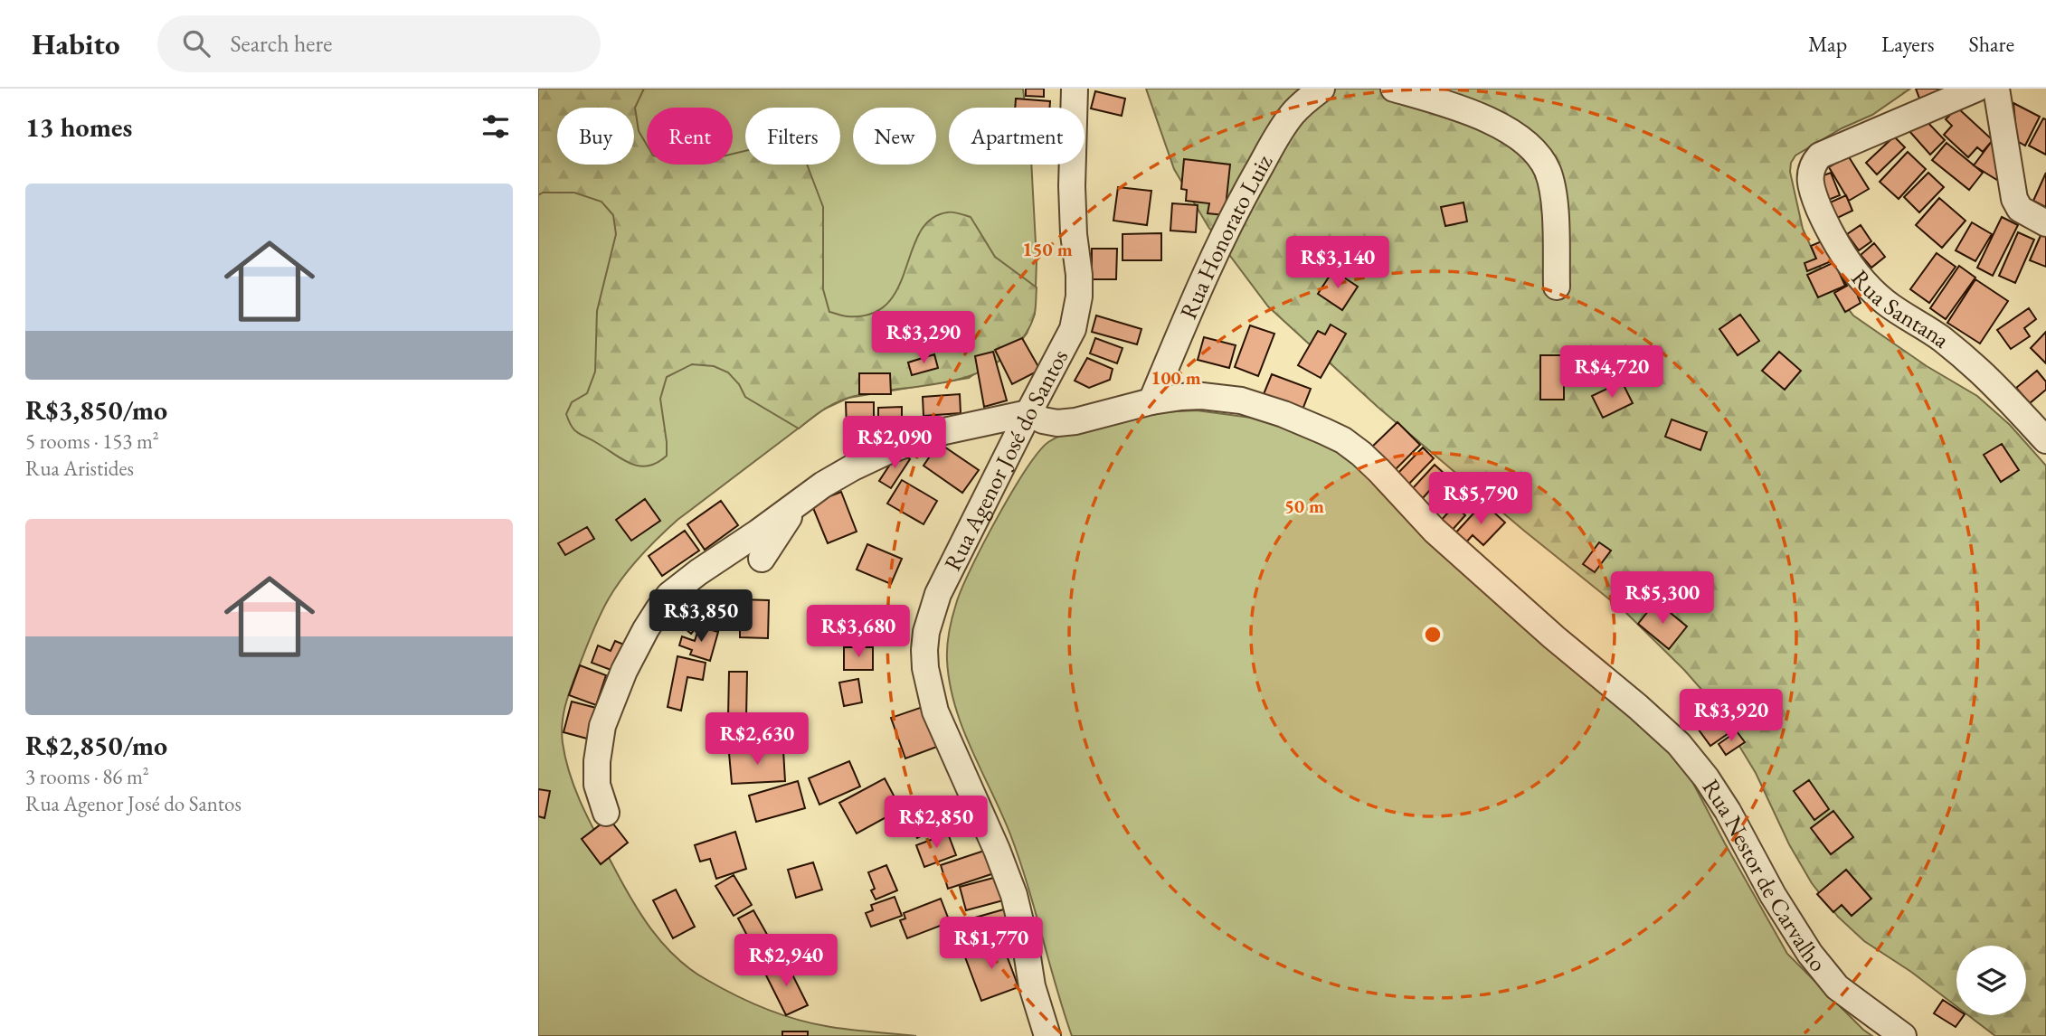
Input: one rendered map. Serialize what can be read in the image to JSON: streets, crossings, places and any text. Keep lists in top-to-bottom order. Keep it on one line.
{"streets":{"street":["Rua Honorato Luiz","Rua Santana","Rua Agenor José do Santos","Rua Nestor de Carvalho"]},"crossings":[["Rua Honorato Luiz","Rua Nestor de Carvalho"],["Rua Agenor José do Santos","Rua Nestor de Carvalho"]],"page":{"header":"Habito","search":"Search here","nav":["Map","Layers","Share"],"heading":"13 homes","chip":["Buy","Rent","Filters","New","Apartment"],"list":[{"name":"R$3,850/mo","note":"5 rooms · 153 m² · Rua Aristides"},{"name":"R$2,850/mo","note":"3 rooms · 86 m² · Rua Agenor José do Santos"}],"price":["R$3,140","R$3,290","R$4,720","R$2,090","R$5,790","R$5,300","R$3,850","R$3,680","R$3,920","R$2,630","R$2,850","R$1,770","R$2,940"]},"rings":["150 m","100 m","50 m"]}
